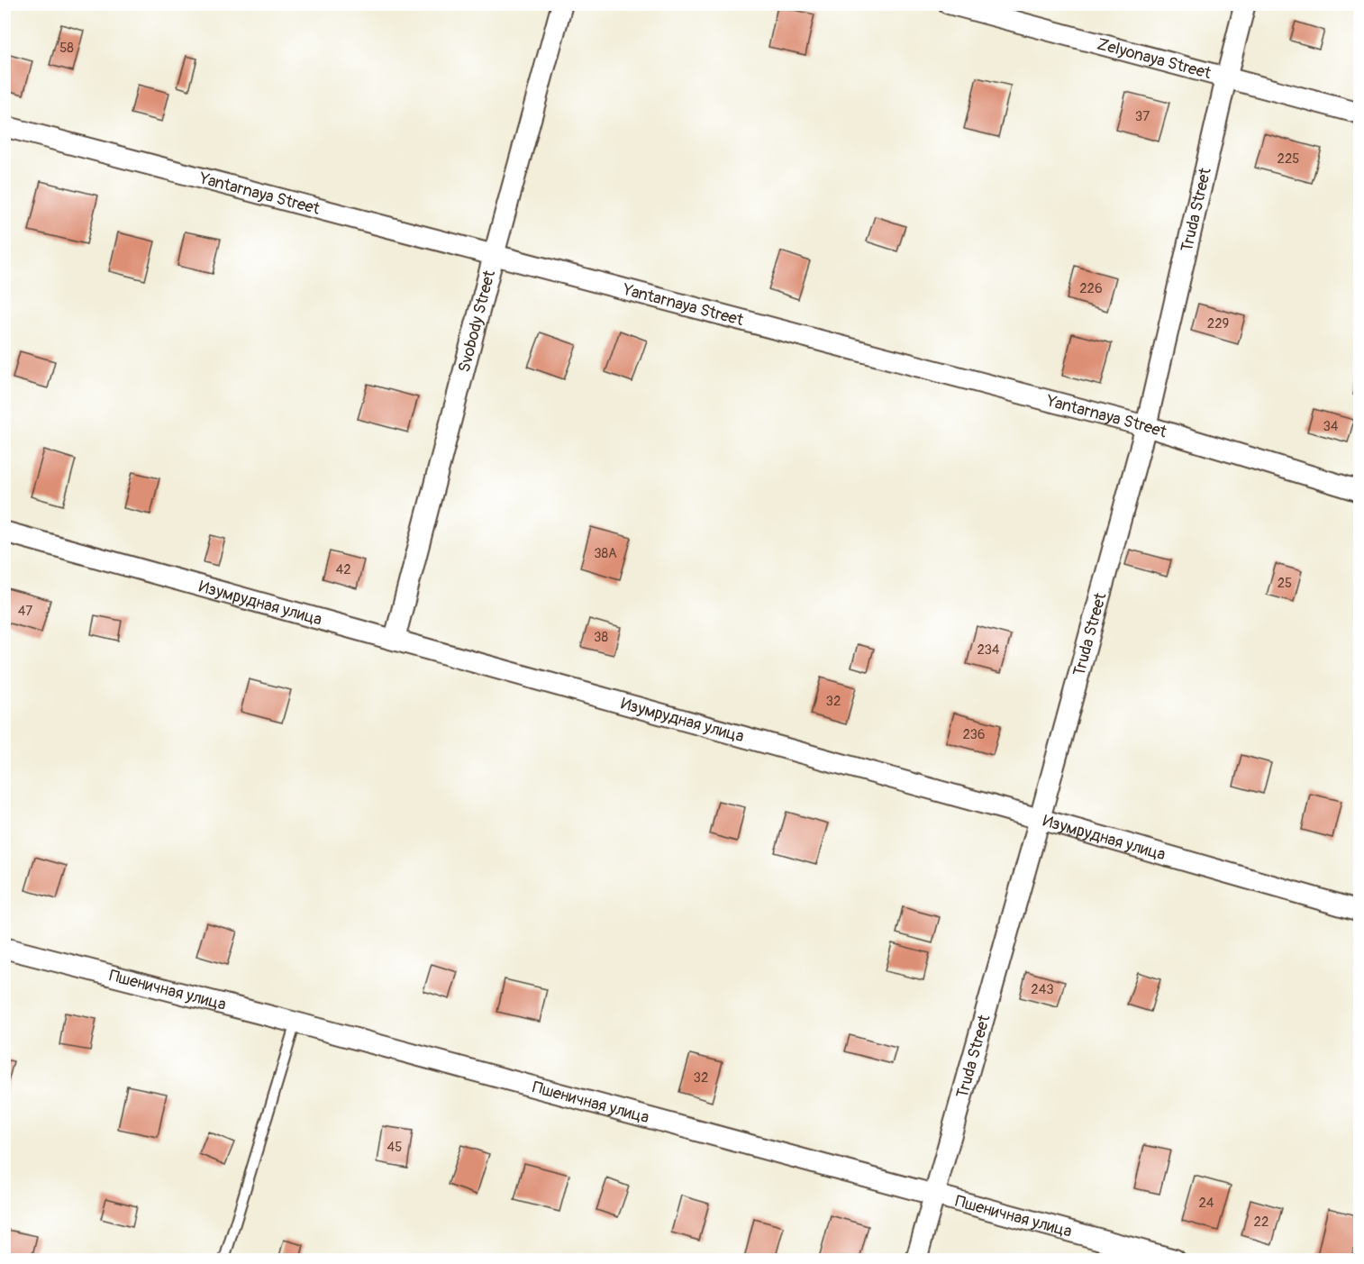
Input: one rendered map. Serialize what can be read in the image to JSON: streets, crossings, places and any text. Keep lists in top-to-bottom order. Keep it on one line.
{"streets":{"street":["Zelyonaya Street","Yantarnaya Street","Truda Street","Svobody Street","Изумрудная улица","Пшеничная улица"]},"crossings":[["Zelyonaya Street","Truda Street"],["Yantarnaya Street","Truda Street"],["Yantarnaya Street","Svobody Street"],["Truda Street","Изумрудная улица"],["Truda Street","Пшеничная улица"],["Svobody Street","Изумрудная улица"]],"house_numbers":["58","37","225","226","229","34","38А","42","25","47","38","234","32","236","243","32","45","24","22"]}
